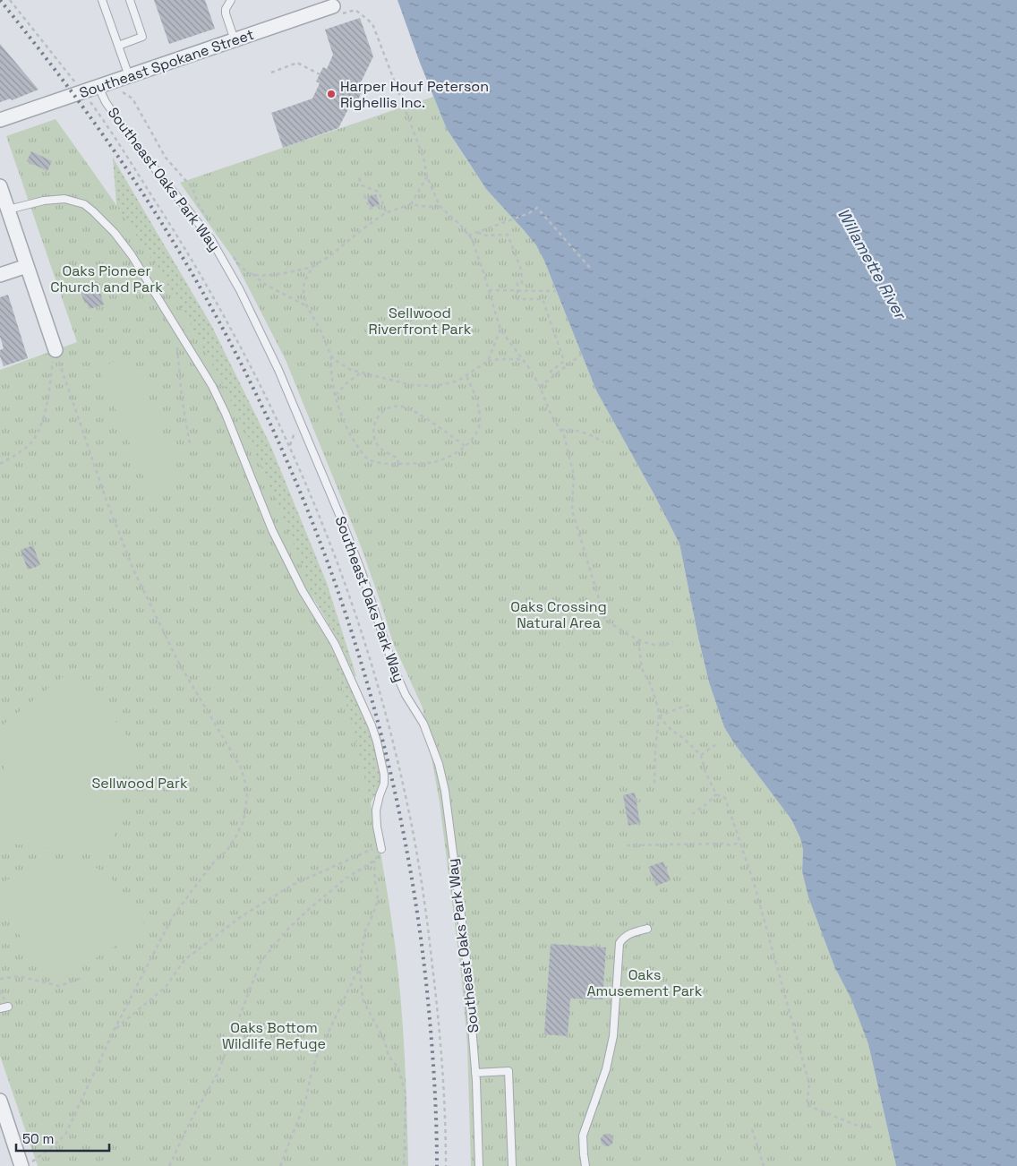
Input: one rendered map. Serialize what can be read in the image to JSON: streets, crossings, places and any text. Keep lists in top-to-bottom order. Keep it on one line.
{"streets":{"street":["Southeast Spokane Street"],"lane":["Southeast Oaks Park Way"]},"crossings":[["Southeast Spokane Street","Southeast Oaks Park Way"]],"water":["Willamette River"],"parks":["Oaks Pioneer Church and Park","Sellwood Riverfront Park","Oaks Crossing Natural Area","Sellwood Park","Oaks Amusement Park","Oaks Bottom Wildlife Refuge"],"places":["Harper Houf Peterson Righellis Inc."],"scale_bar":"50 m"}
